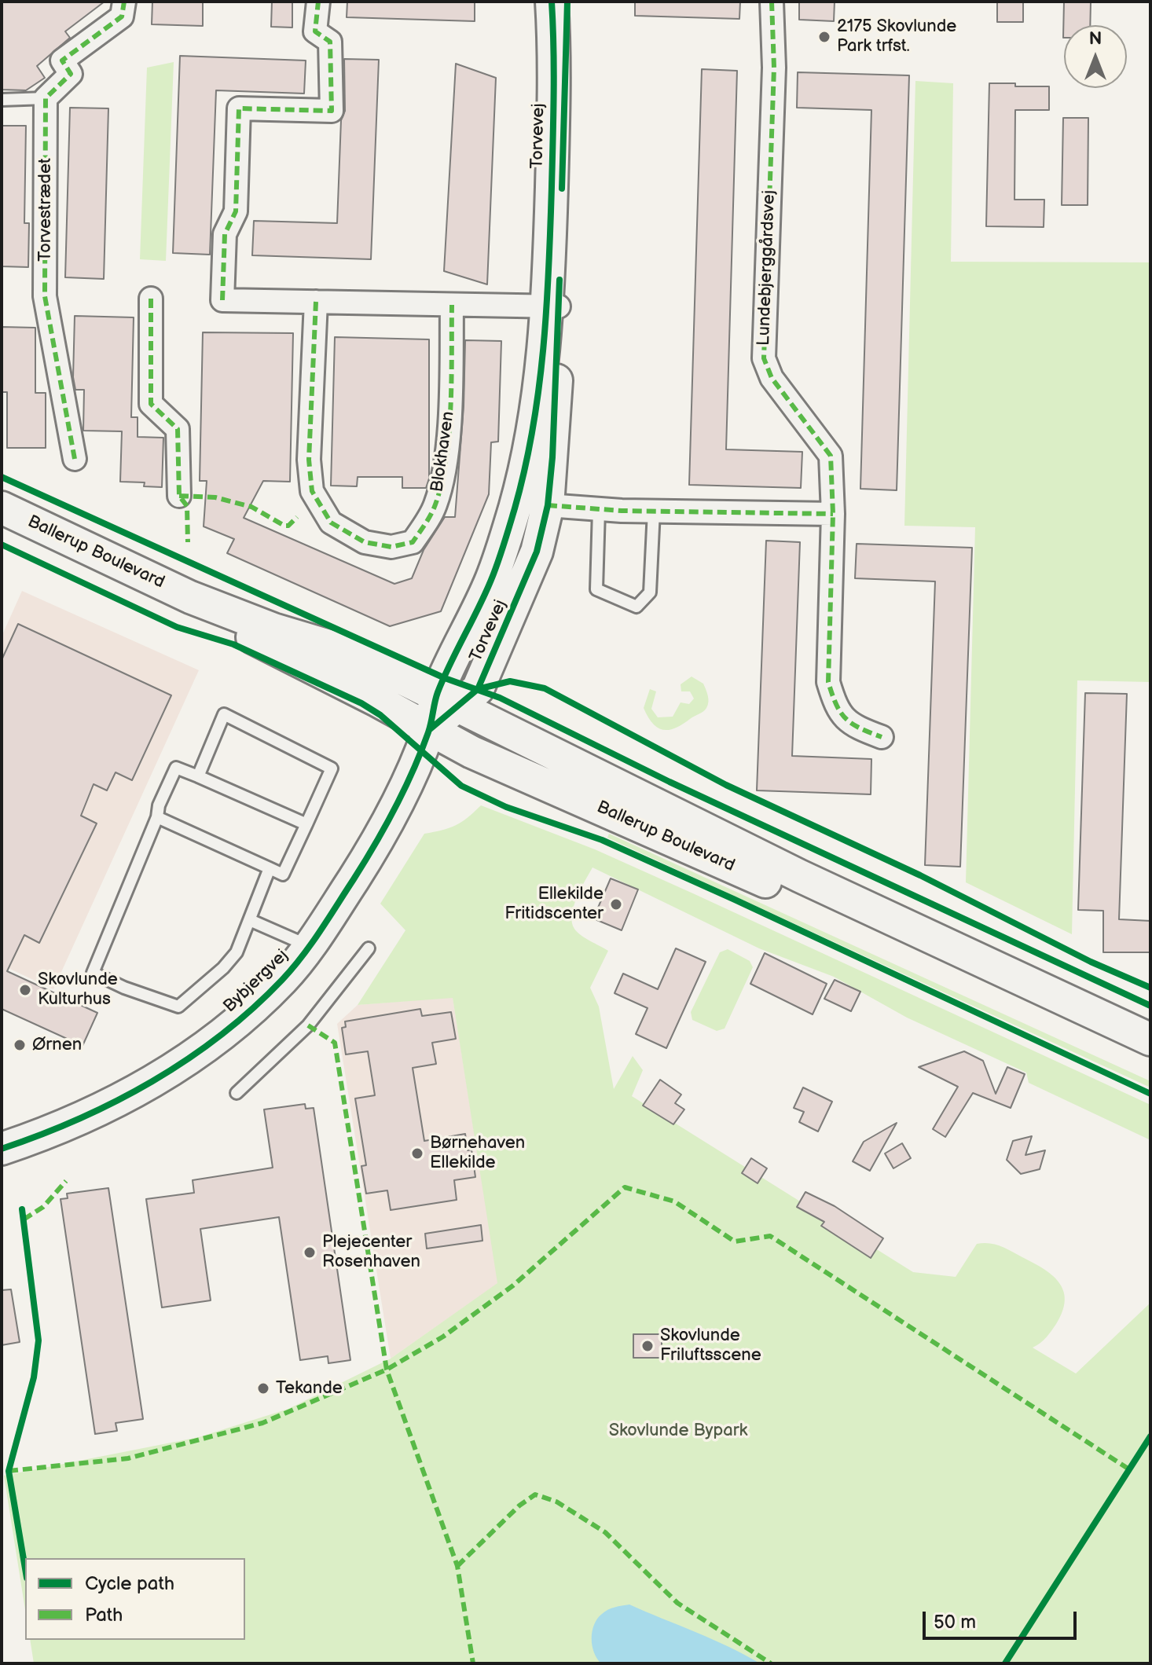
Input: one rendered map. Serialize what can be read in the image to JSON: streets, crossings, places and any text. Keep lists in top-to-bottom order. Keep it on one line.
{"streets":{"street":["Torvevej","Torvestrædet","Lundebjerggårdsvej","Blokhaven","Ballerup Boulevard","Bybjergvej"]},"crossings":[["Torvevej","Ballerup Boulevard"],["Torvevej","Bybjergvej"],["Ballerup Boulevard","Bybjergvej"]],"parks":["Skovlunde Bypark"],"places":["2175 Skovlunde Park trfst.","Ellekilde Fritidscenter","Skovlunde Kulturhus","Ørnen","Børnehaven Ellekilde","Plejecenter Rosenhaven","Skovlunde Friluftsscene","Tekande"],"legend":["Cycle path","Path"],"scale_bar":"50 m","north":"top"}
